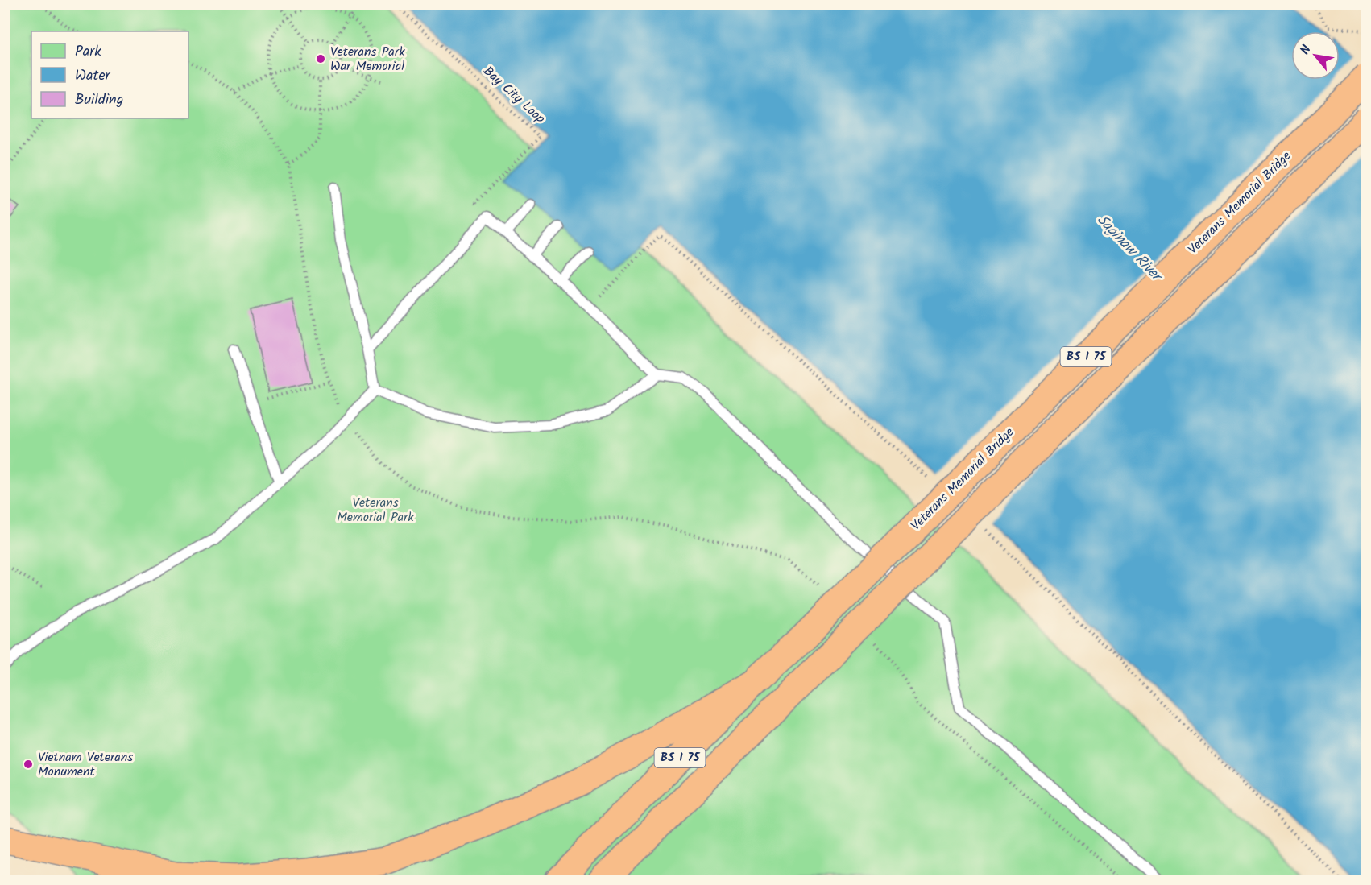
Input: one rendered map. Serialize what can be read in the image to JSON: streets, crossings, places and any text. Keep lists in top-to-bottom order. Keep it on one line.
{"streets":{"highway":["Veterans Memorial Bridge","BS I 75"],"path":["Bay City Loop"]},"water":["Saginaw River"],"parks":["Veterans Memorial Park"],"places":["Veterans Park War Memorial","Vietnam Veterans Monument"],"legend":["Park","Water","Building"],"north":"top left"}
